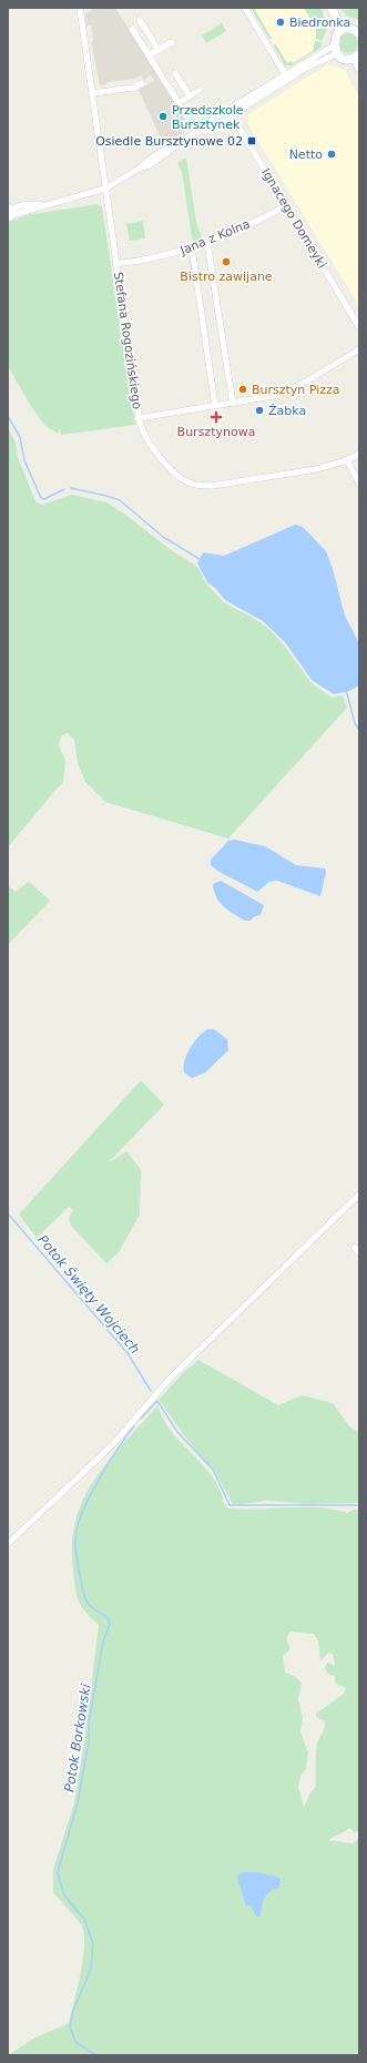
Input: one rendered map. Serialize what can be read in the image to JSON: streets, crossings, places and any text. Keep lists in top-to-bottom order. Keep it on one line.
{"streets":{"street":["Ignacego Domeyki","Jana z Kolna","Stefana Rogozińskiego"]},"crossings":[["Ignacego Domeyki","Jana z Kolna"],["Jana z Kolna","Stefana Rogozińskiego"]],"water":["Potok Święty Wojciech","Potok Borkowski"],"places":{"other":["Biedronka","Przedszkole Bursztynek","Netto","Bistro zawijane","Bursztyn Pizza","Żabka"],"transit":["Osiedle Bursztynowe 02"],"health":["Bursztynowa"]}}
